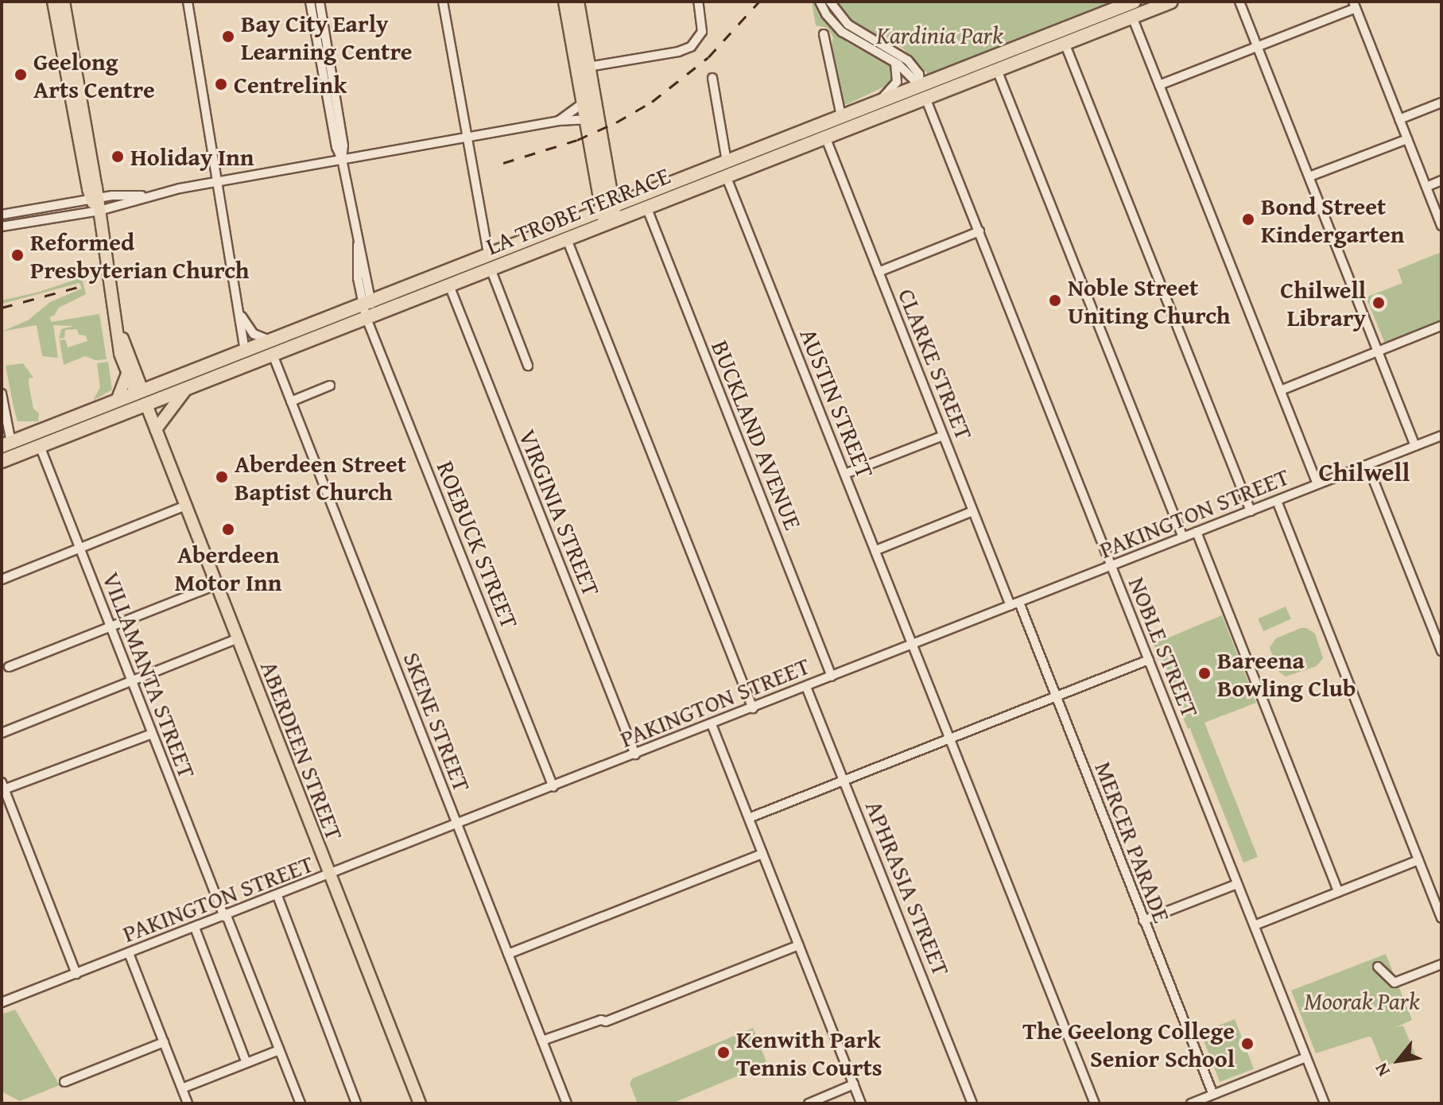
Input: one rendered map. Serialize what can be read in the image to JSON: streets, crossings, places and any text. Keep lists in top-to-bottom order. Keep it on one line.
{"streets":{"highway":["LA TROBE TERRACE"],"main road":["ABERDEEN STREET"],"street":["CLARKE STREET","AUSTIN STREET","BUCKLAND AVENUE","VIRGINIA STREET","PAKINGTON STREET","ROEBUCK STREET","NOBLE STREET","VILLAMANTA STREET","SKENE STREET","MERCER PARADE","APHRASIA STREET"]},"crossings":[["LA TROBE TERRACE","CLARKE STREET"],["LA TROBE TERRACE","AUSTIN STREET"],["LA TROBE TERRACE","BUCKLAND AVENUE"],["LA TROBE TERRACE","VIRGINIA STREET"],["LA TROBE TERRACE","ROEBUCK STREET"],["LA TROBE TERRACE","NOBLE STREET"],["LA TROBE TERRACE","VILLAMANTA STREET"],["LA TROBE TERRACE","SKENE STREET"],["LA TROBE TERRACE","ABERDEEN STREET"],["CLARKE STREET","PAKINGTON STREET"],["CLARKE STREET","MERCER PARADE"],["AUSTIN STREET","PAKINGTON STREET"],["BUCKLAND AVENUE","PAKINGTON STREET"],["VIRGINIA STREET","PAKINGTON STREET"],["PAKINGTON STREET","ROEBUCK STREET"],["PAKINGTON STREET","NOBLE STREET"],["PAKINGTON STREET","VILLAMANTA STREET"],["PAKINGTON STREET","SKENE STREET"],["PAKINGTON STREET","ABERDEEN STREET"],["PAKINGTON STREET","MERCER PARADE"],["PAKINGTON STREET","APHRASIA STREET"]],"districts":["Chilwell"],"parks":["Kardinia Park","Moorak Park"],"places":["Bay City Early Learning Centre","Geelong Arts Centre","Centrelink","Holiday Inn","Bond Street Kindergarten","Reformed Presbyterian Church","Noble Street Uniting Church","Chilwell Library","Aberdeen Street Baptist Church","Aberdeen Motor Inn","Bareena Bowling Club","The Geelong College Senior School","Kenwith Park Tennis Courts"],"north":"bottom left"}
